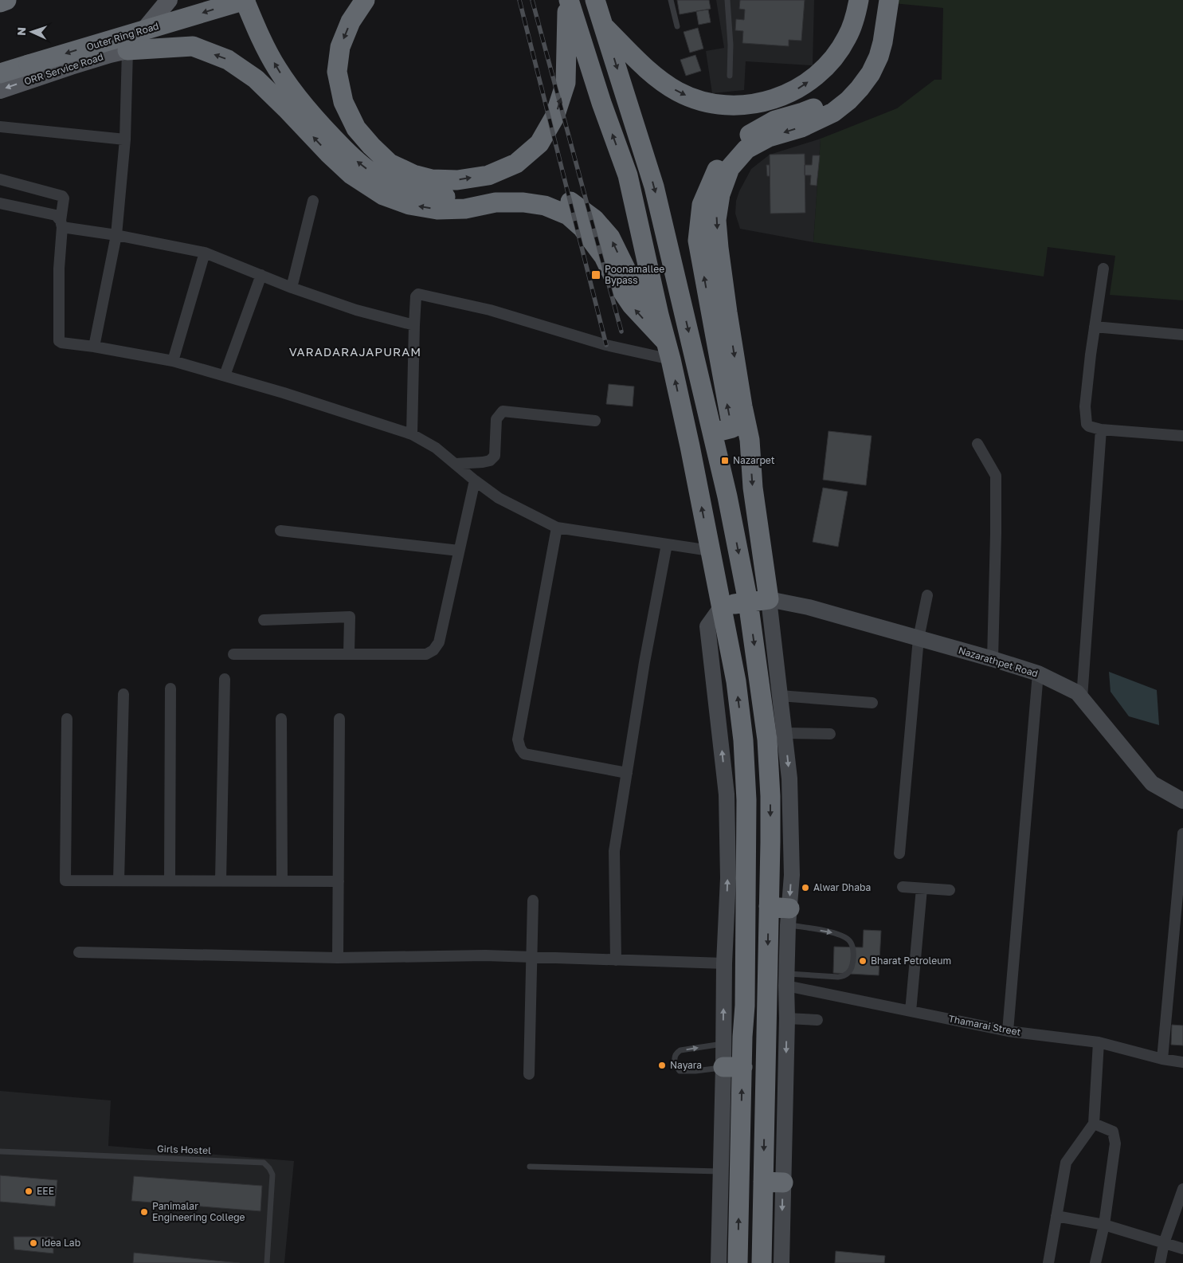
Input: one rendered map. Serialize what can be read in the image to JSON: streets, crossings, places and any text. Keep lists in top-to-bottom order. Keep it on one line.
{"streets":{"highway":["Outer Ring Road"],"main road":["ORR Service Road"],"street":["Nazarathpet Road","Thamarai Street"],"lane":["Girls Hostel"]},"one_way":["Outer Ring Road","ORR Service Road"],"districts":["VARADARAJAPURAM"],"places":{"transit":["Poonamallee Bypass","Nazarpet"],"other":["Alwar Dhaba","Bharat Petroleum","Nayara","EEE","Panimalar Engineering College","Idea Lab"]},"north":"left"}
